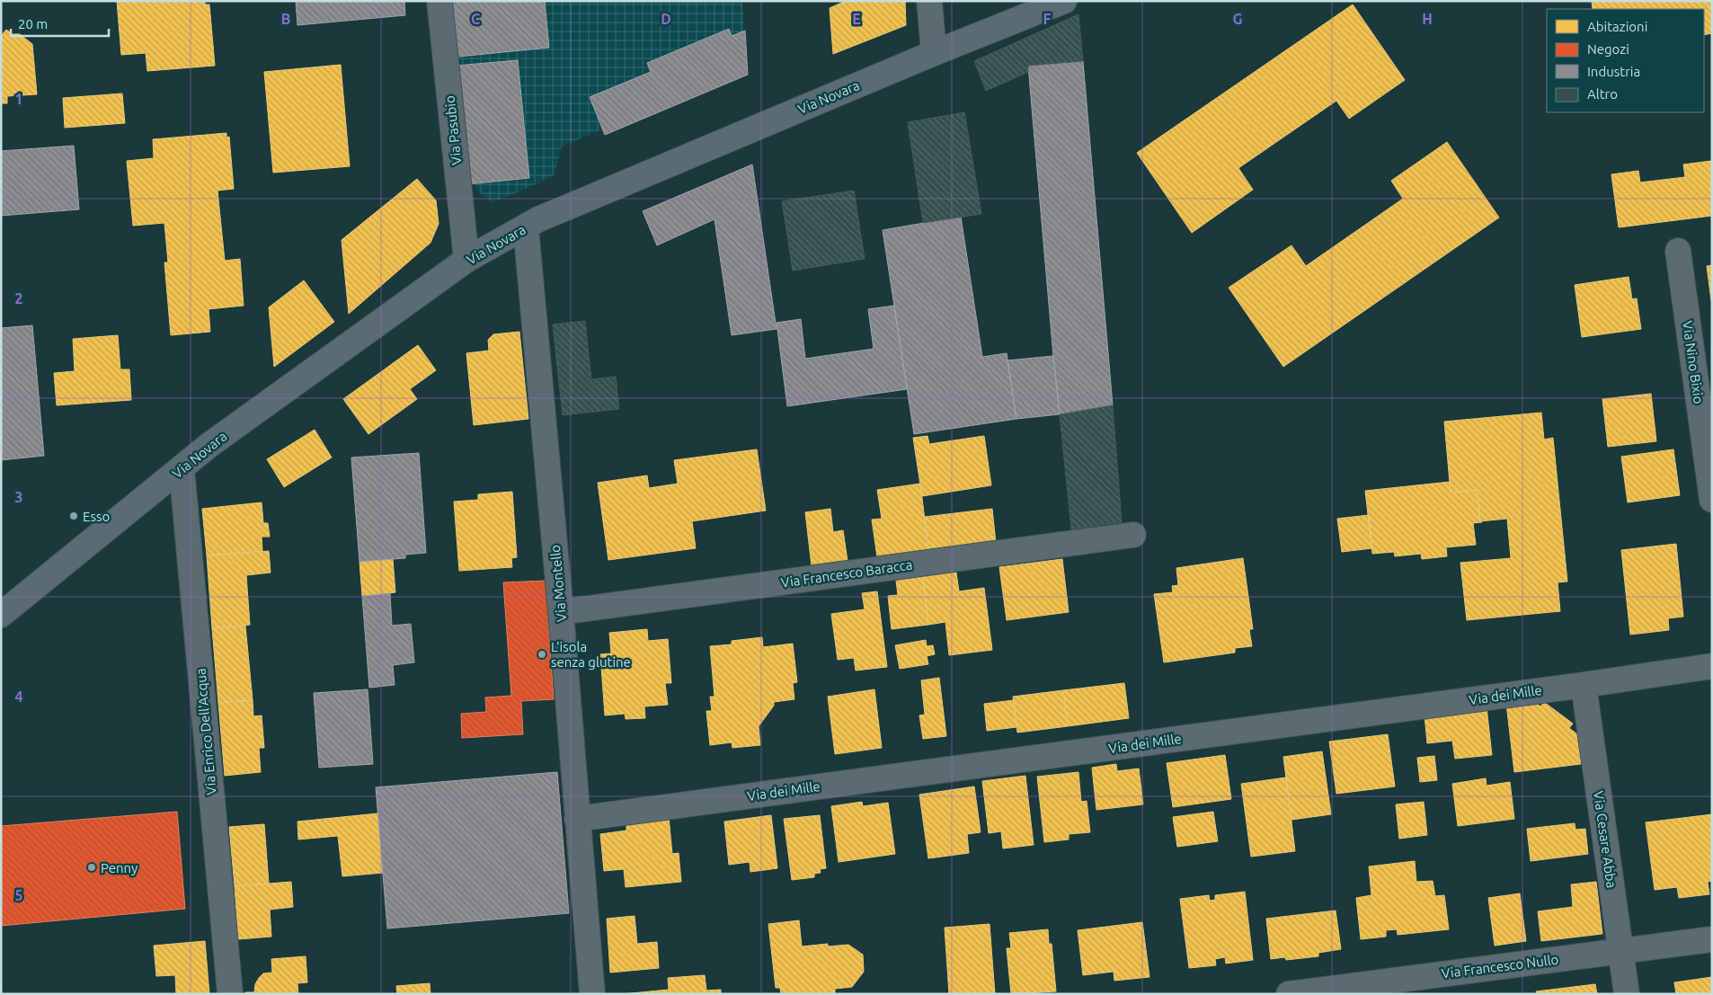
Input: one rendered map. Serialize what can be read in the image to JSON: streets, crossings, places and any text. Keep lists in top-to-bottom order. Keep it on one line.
{"streets":{"street":["Via Novara","Via Pasubio","Via Nino Bixio","Via Francesco Baracca","Via Montello","Via dei Mille","Via Enrico Dell'Acqua","Via Cesare Abba","Via Francesco Nullo"]},"crossings":[["Via Novara","Via Pasubio"],["Via Novara","Via Montello"],["Via Novara","Via Enrico Dell'Acqua"],["Via Francesco Baracca","Via Montello"],["Via Montello","Via dei Mille"],["Via dei Mille","Via Cesare Abba"],["Via Cesare Abba","Via Francesco Nullo"]],"places":["Esso","L'isola senza glutine","Penny"],"legend":["Abitazioni","Negozi","Industria","Altro"],"scale_bar":"20 m","grid":{"columns":["B","C","D","E","F","G","H"],"rows":["1","2","3","4","5"]}}
